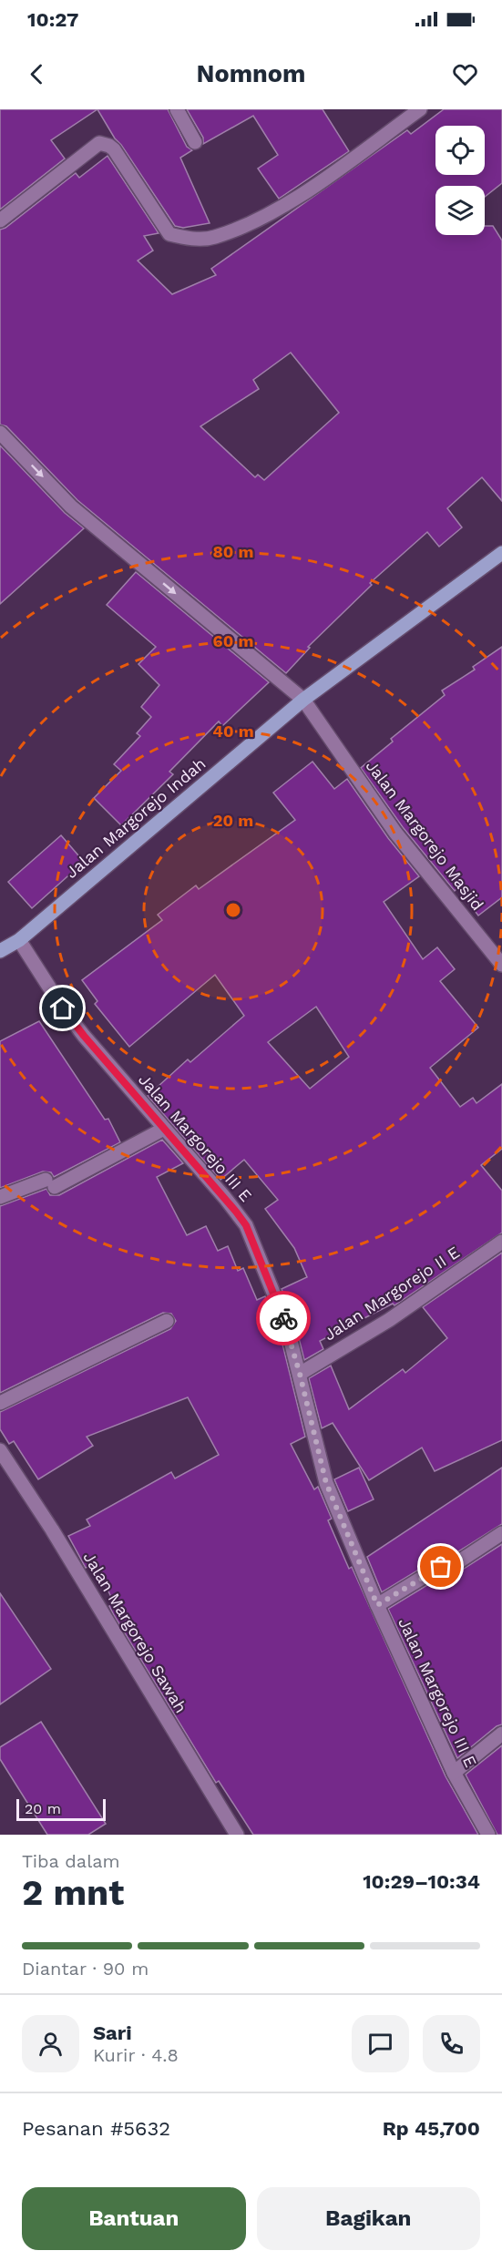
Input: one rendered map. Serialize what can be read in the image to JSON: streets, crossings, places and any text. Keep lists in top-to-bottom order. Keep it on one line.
{"streets":{"main road":["Jalan Margorejo Indah"],"street":["Jalan Margorejo Masjid","Jalan Margorejo III E","Jalan Margorejo II E","Jalan Margorejo Sawah"]},"crossings":[["Jalan Margorejo Indah","Jalan Margorejo Masjid"],["Jalan Margorejo Indah","Jalan Margorejo III E"],["Jalan Margorejo III E","Jalan Margorejo II E"]],"one_way":["Jalan Margorejo Masjid"],"scale_bar":"20 m","page":{"status":"10:27","header":"Nomnom","scale":"20 m","heading":["2 mnt","Tiba dalam","10:29–10:34"],"panel":["Sari","Kurir · 4.8","Pesanan #5632","Rp 45,700"],"bar":"Diantar · 90 m","buttons":["Bantuan","Bagikan"]},"rings":["80 m","60 m","40 m","20 m"]}
